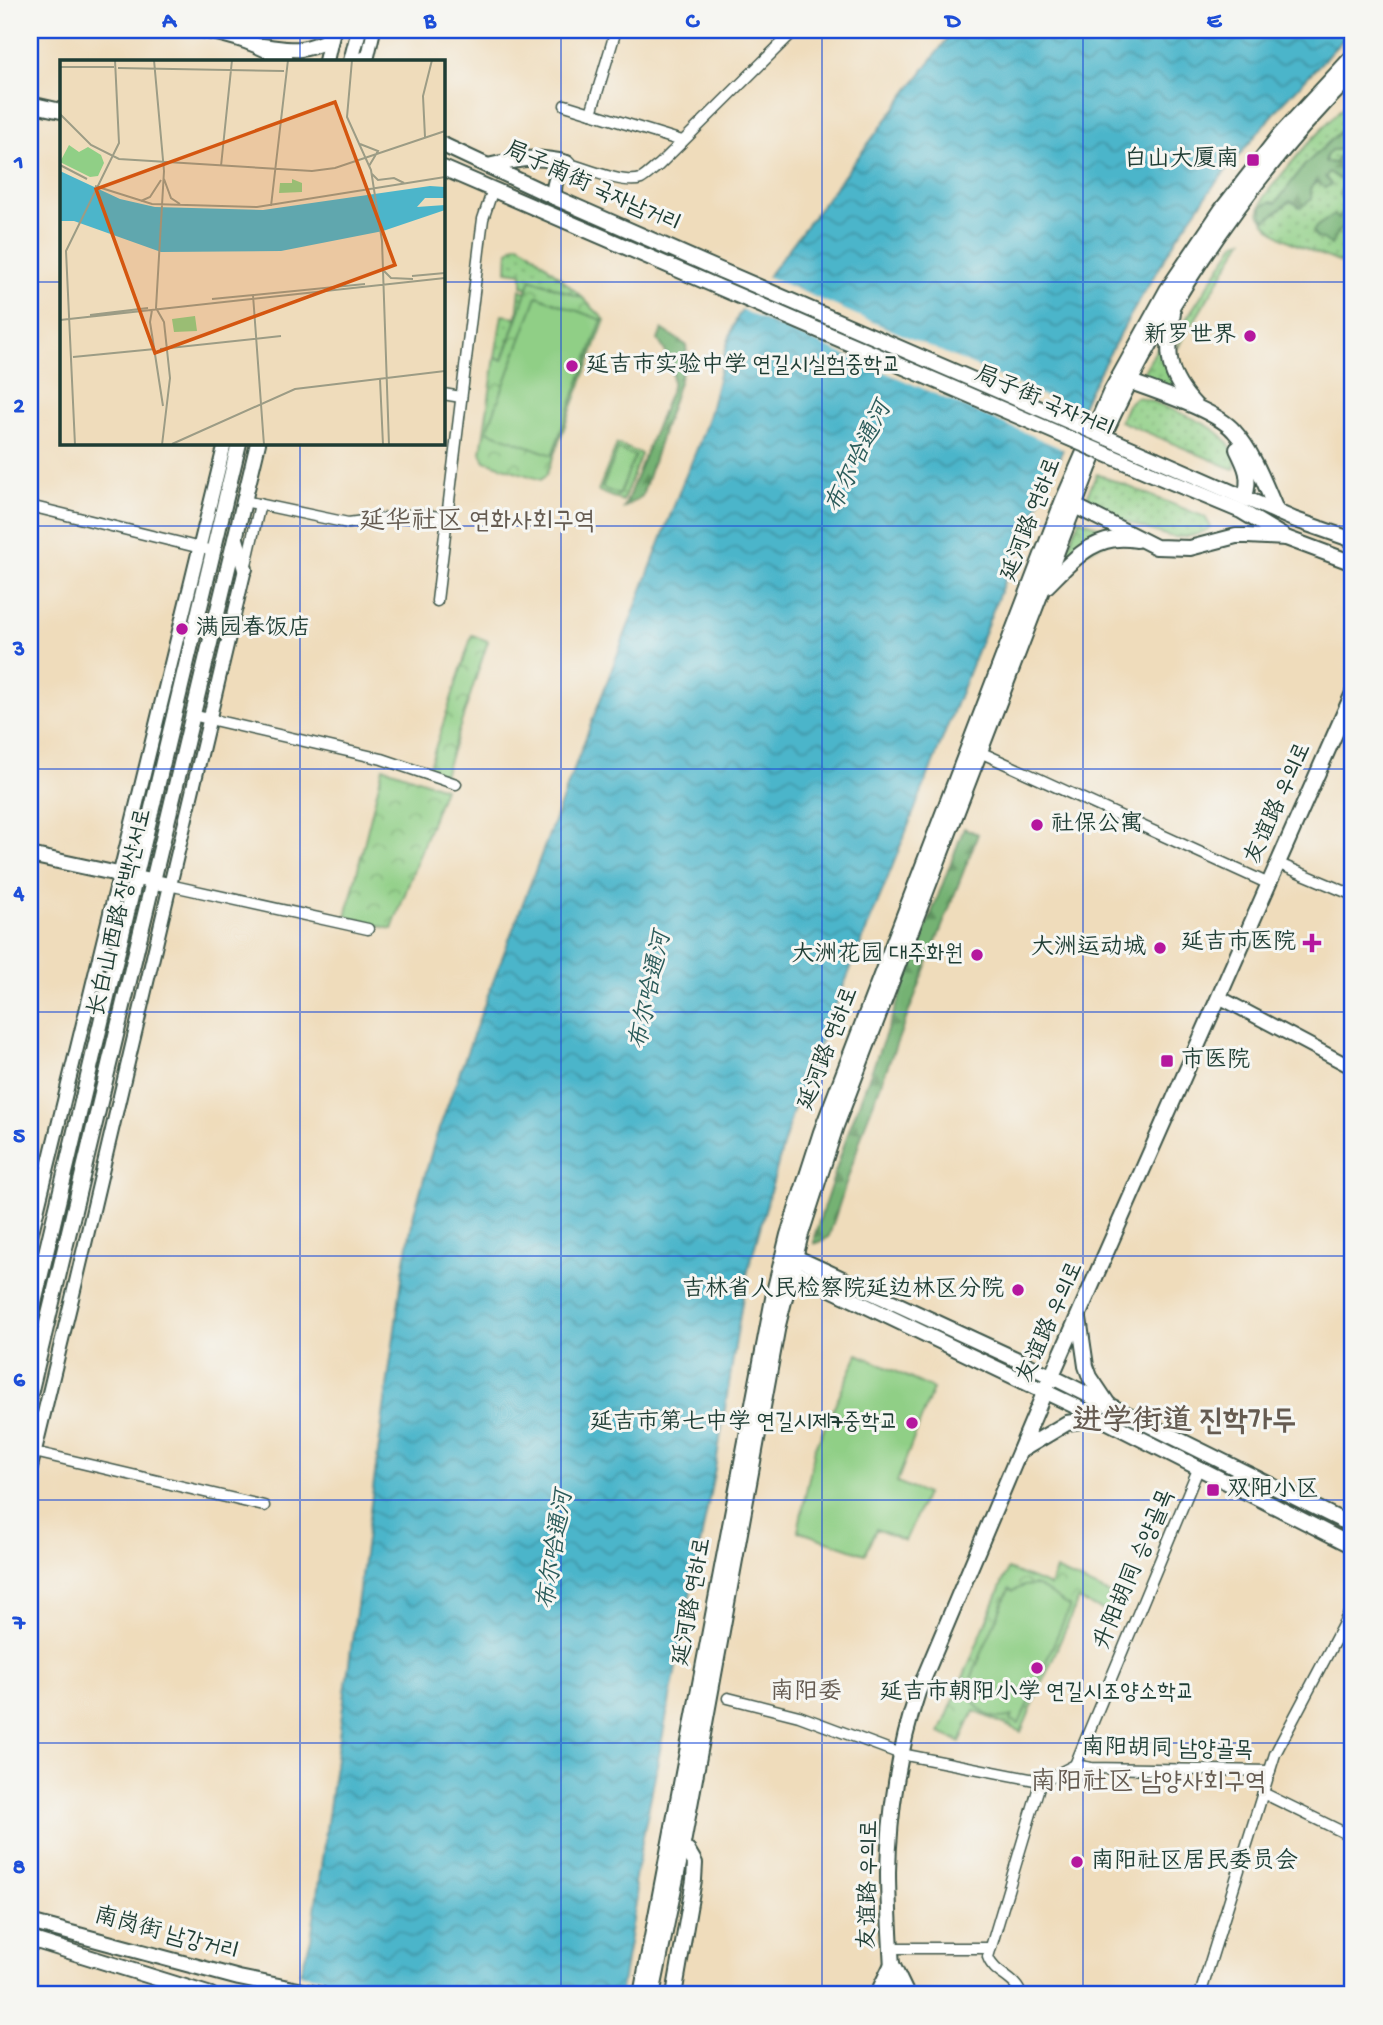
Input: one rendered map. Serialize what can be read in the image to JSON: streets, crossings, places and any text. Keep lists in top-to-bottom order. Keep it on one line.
{"streets":{"main road":["局子南街 국자남거리","局子街 국자거리","延河路 연하로","友谊路 우의로","长白山西路 장백산서로","南岗街 남강거리"],"street":["升阳胡同 승양골목","南阳胡同 남양골목"]},"crossings":[["局子南街 국자남거리","局子街 국자거리"],["升阳胡同 승양골목","南阳胡同 남양골목"]],"districts":["延华社区 연화사회구역","进学街道 진학가두","南阳委","南阳社区 남양사회구역"],"water":["布尔哈通河"],"places":{"transit":["白山大厦南","市医院","双阳小区"],"other":["新罗世界","延吉市实验中学 연길시실험중학교","满园春饭店","社保公寓","大洲运动城","大洲花园 대주화원","吉林省人民检察院延边林区分院","延吉市第七中学 연길시제7중학교","延吉市朝阳小学 연길시조양소학교","南阳社区居民委员会"],"health":["延吉市医院"]},"grid":{"columns":["A","B","C","D","E"],"rows":["1","2","3","4","5","6","7","8"]}}
